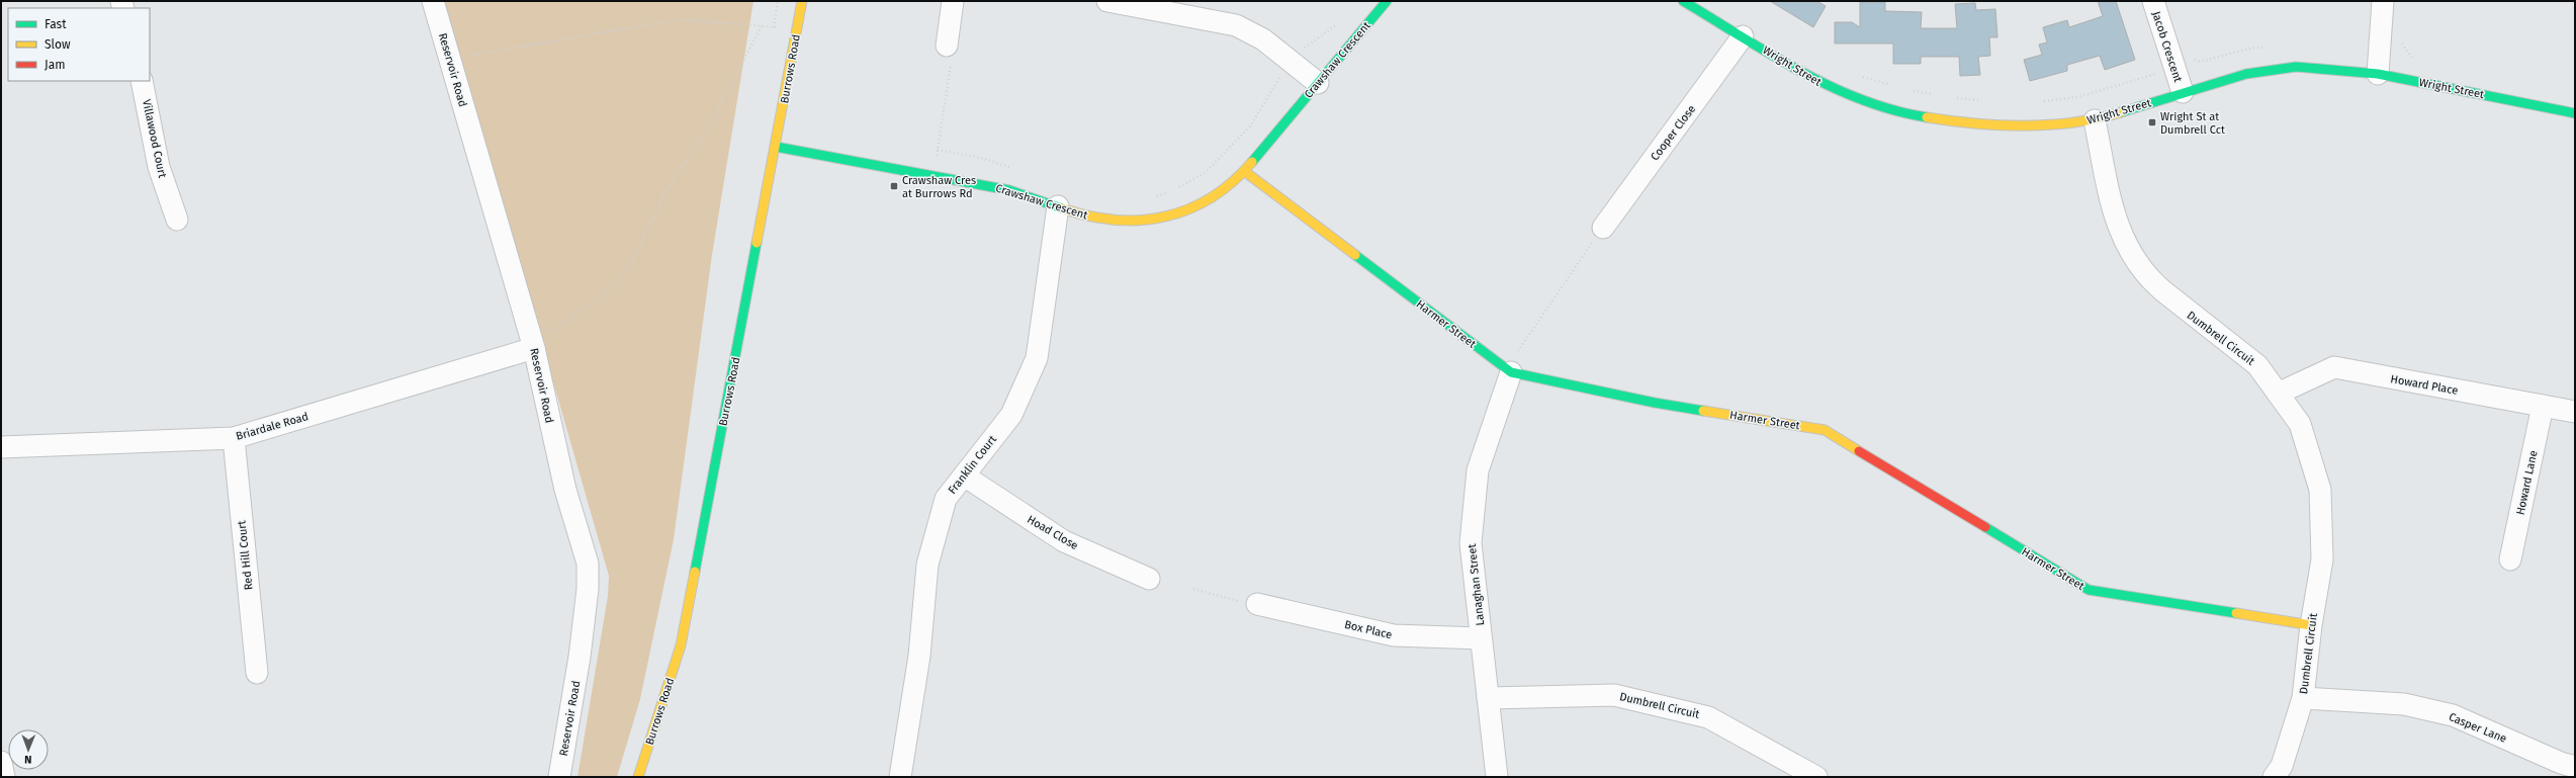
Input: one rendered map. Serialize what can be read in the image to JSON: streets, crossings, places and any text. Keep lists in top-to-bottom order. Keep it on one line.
{"streets":{"street":["Jacob Crescent","Crawshaw Crescent","Wright Street","Burrows Road","Reservoir Road","Cooper Close","Villawood Court","Harmer Street","Dumbrell Circuit","Howard Place","Briardale Road","Franklin Court","Howard Lane","Hoad Close","Red Hill Court","Lanaghan Street","Box Place","Casper Lane"]},"crossings":[["Jacob Crescent","Wright Street"],["Crawshaw Crescent","Burrows Road"],["Crawshaw Crescent","Harmer Street"],["Crawshaw Crescent","Franklin Court"],["Wright Street","Cooper Close"],["Wright Street","Dumbrell Circuit"],["Reservoir Road","Briardale Road"],["Harmer Street","Dumbrell Circuit"],["Harmer Street","Lanaghan Street"],["Dumbrell Circuit","Howard Place"],["Dumbrell Circuit","Lanaghan Street"],["Dumbrell Circuit","Casper Lane"],["Howard Place","Howard Lane"],["Briardale Road","Red Hill Court"],["Franklin Court","Hoad Close"],["Lanaghan Street","Box Place"]],"places":{"transit":["Wright St at Dumbrell Cct","Crawshaw Cres at Burrows Rd"]},"legend":["Fast","Slow","Jam"],"north":"bottom"}
